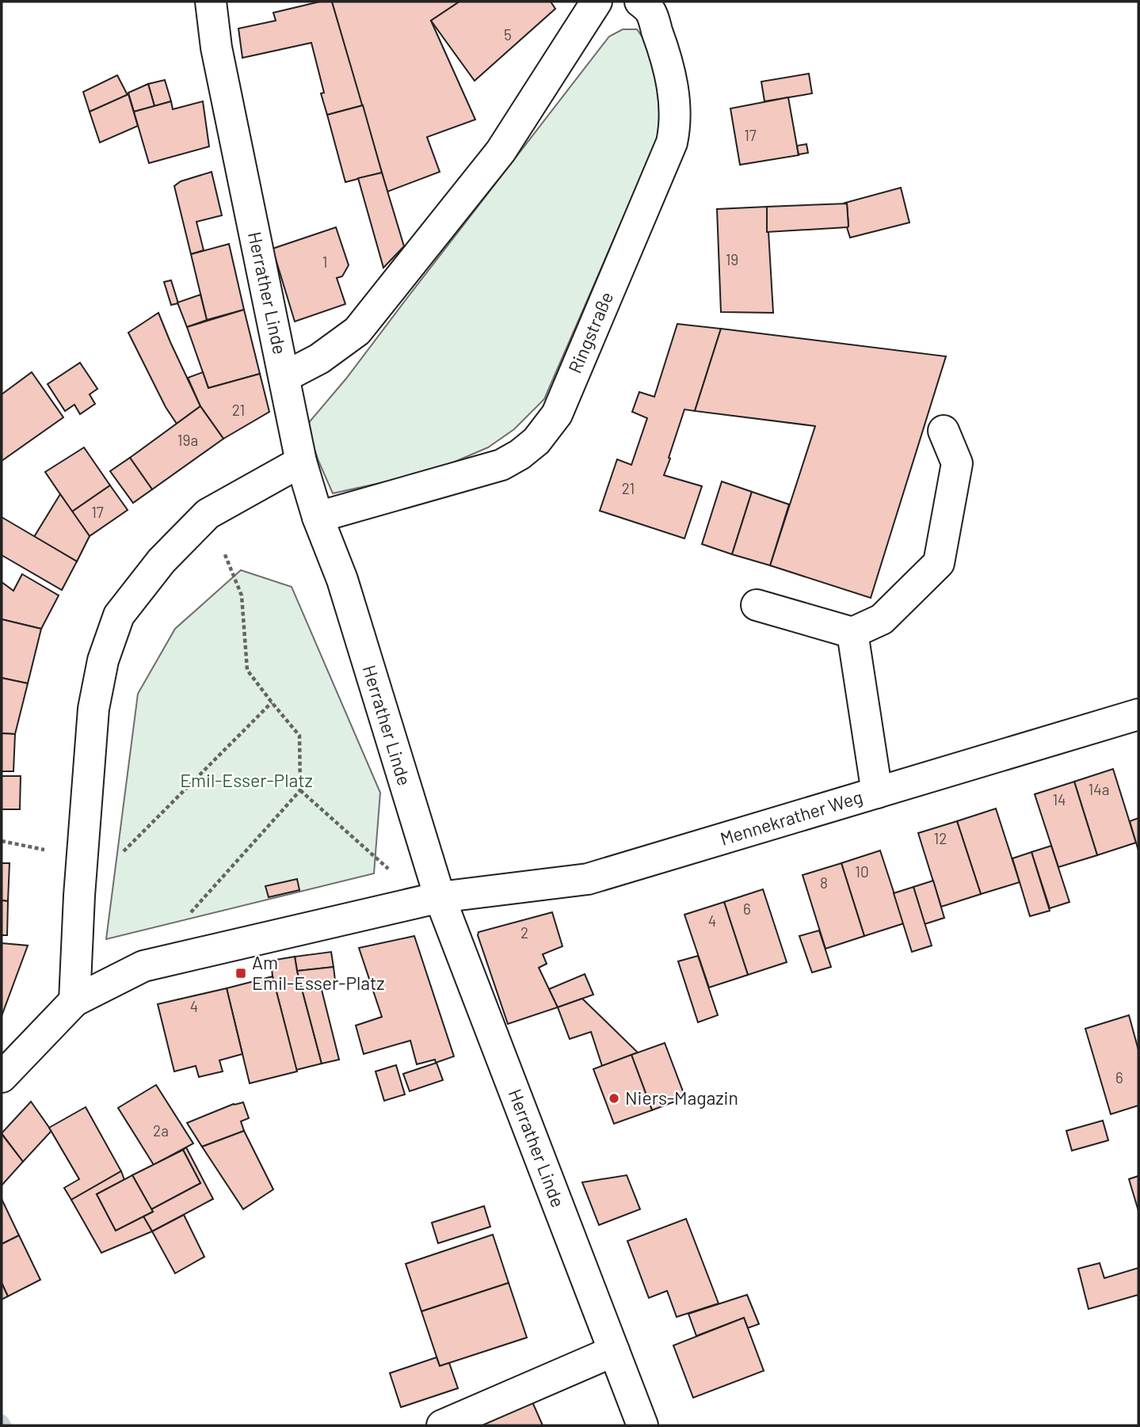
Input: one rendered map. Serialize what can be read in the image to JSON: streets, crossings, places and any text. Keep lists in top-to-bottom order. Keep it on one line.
{"streets":{"street":["Herrather Linde","Ringstraße","Mennekrather Weg"]},"crossings":[["Herrather Linde","Ringstraße"],["Herrather Linde","Mennekrather Weg"]],"parks":["Emil-Esser-Platz"],"places":{"transit":["Am Emil-Esser-Platz"],"other":["Niers-Magazin"]},"house_numbers":["5","17","19","1","21","19a","21","17","14a","14","12","10","8","6","4","2","4","6","2a"]}
